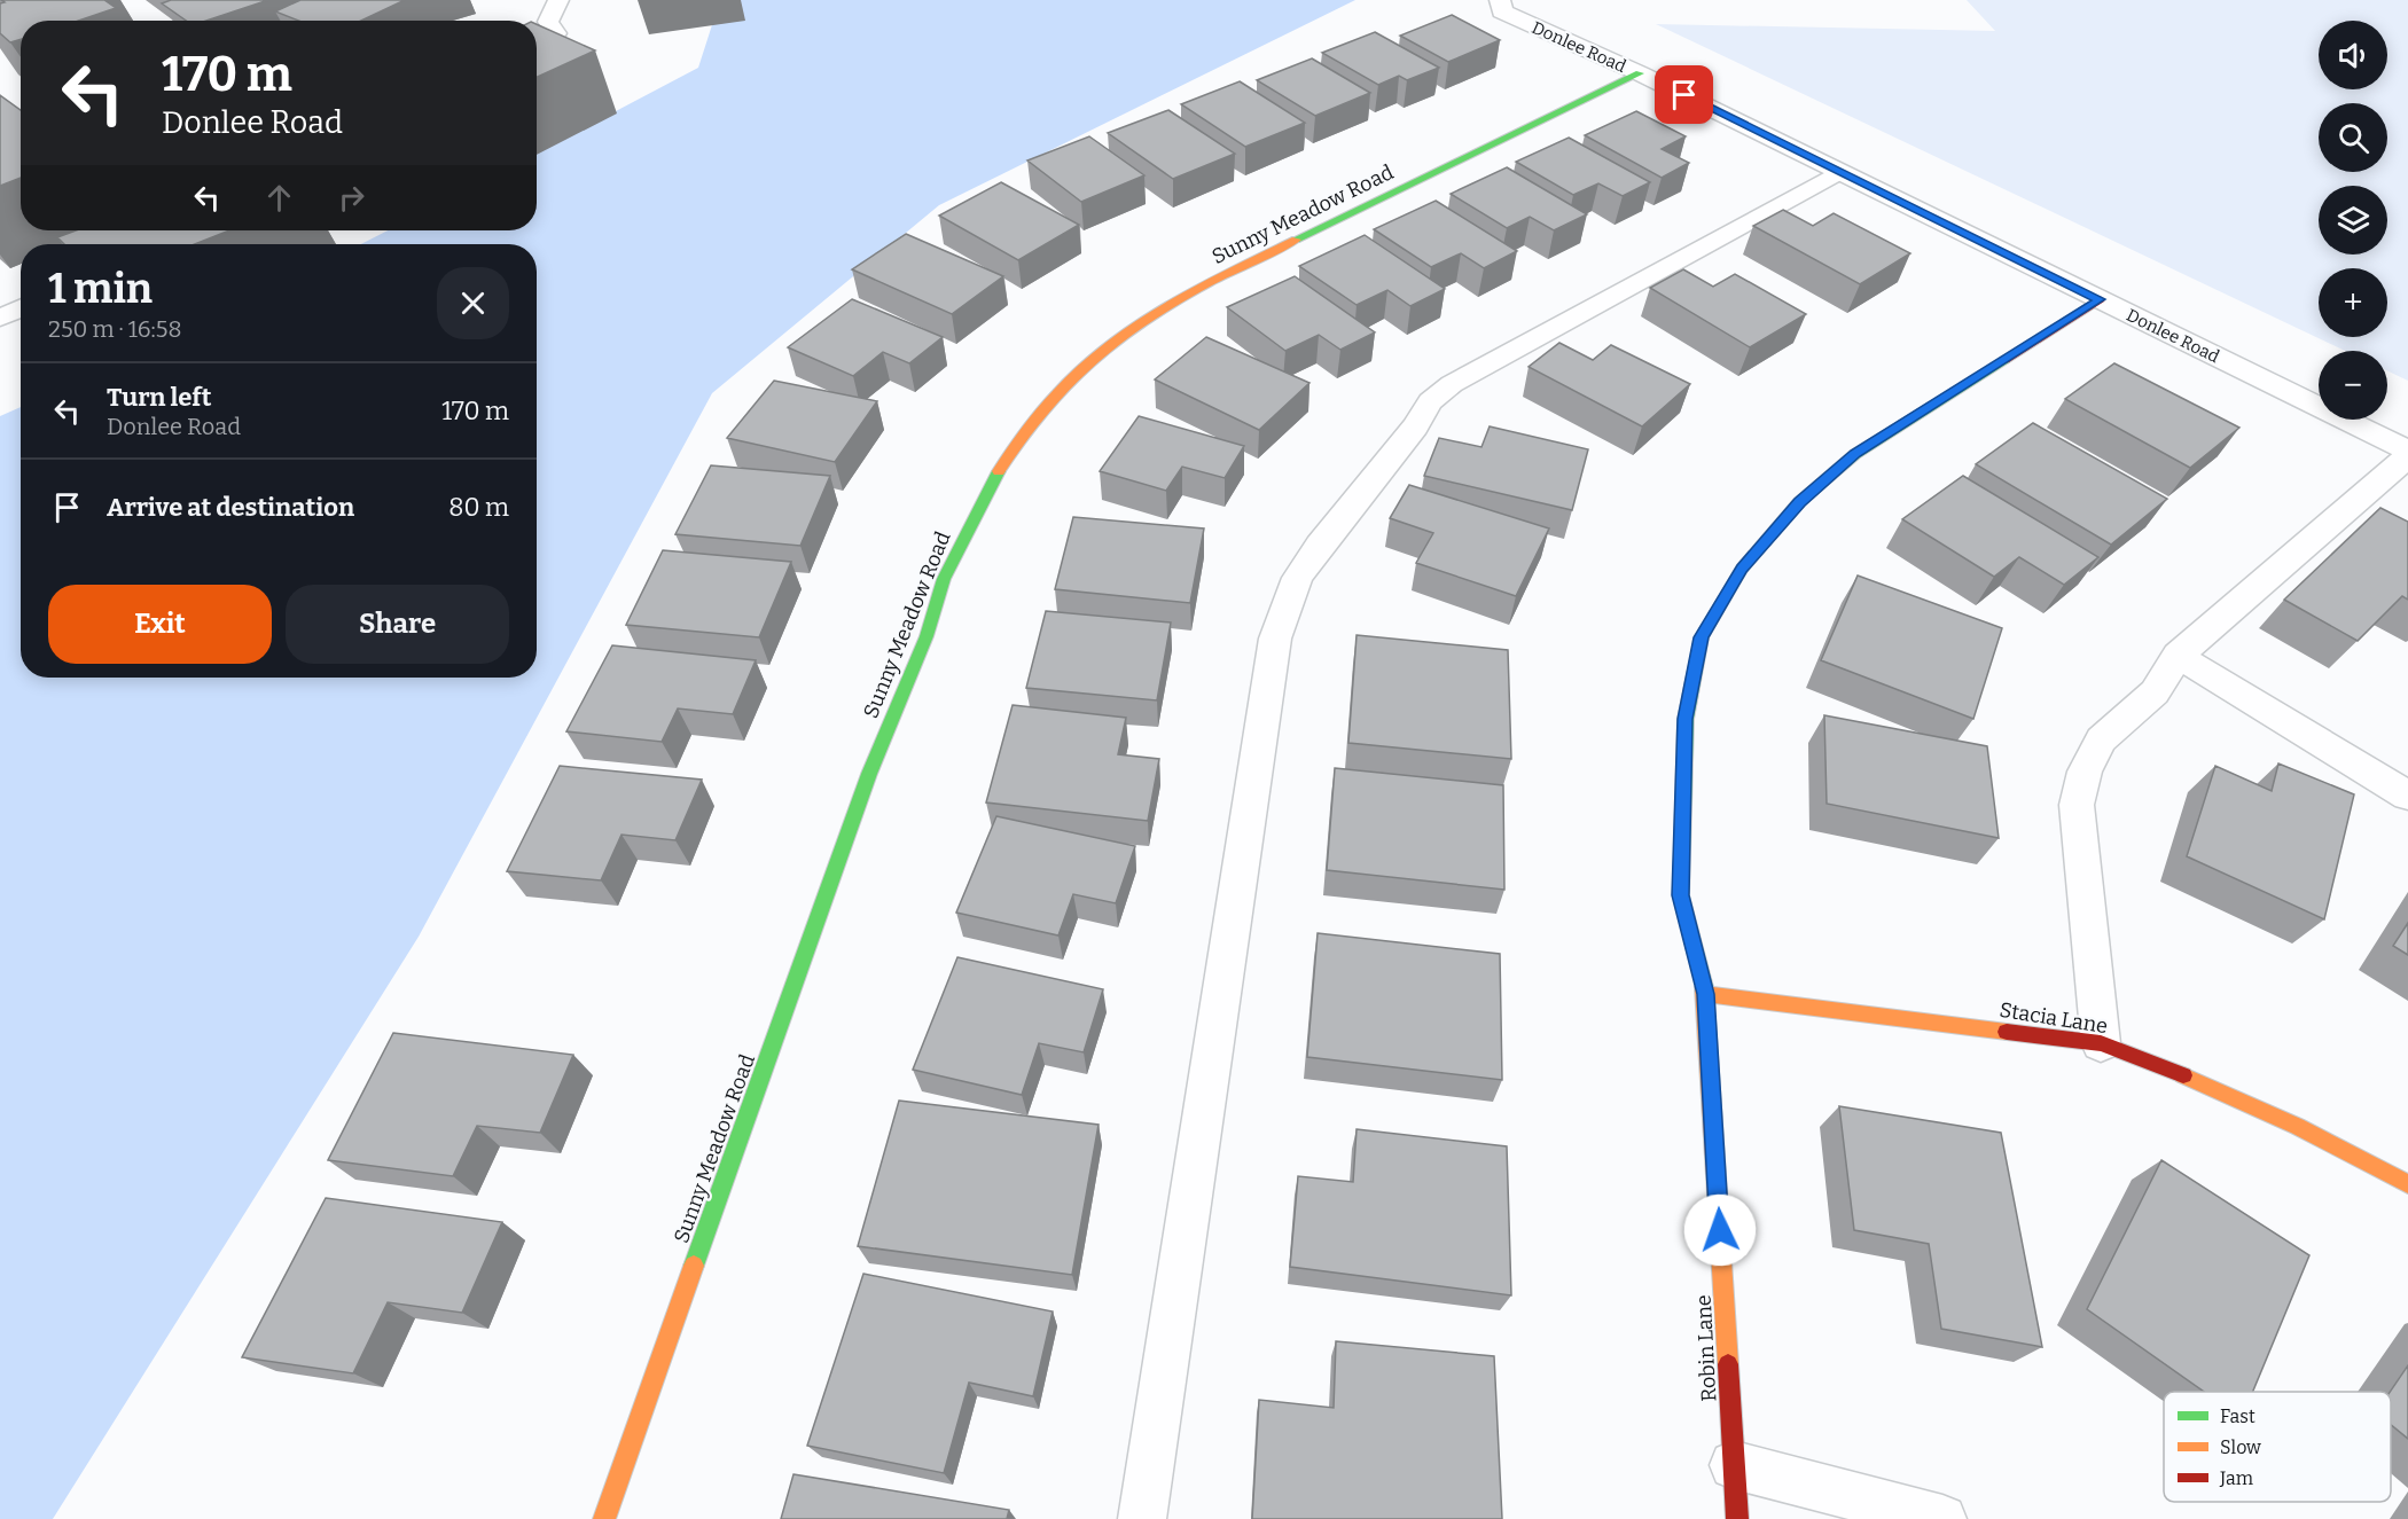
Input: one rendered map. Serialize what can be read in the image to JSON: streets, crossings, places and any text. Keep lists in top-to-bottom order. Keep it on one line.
{"streets":{"street":["Donlee Road","Sunny Meadow Road","Stacia Lane","Robin Lane"]},"crossings":[["Donlee Road","Sunny Meadow Road"],["Donlee Road","Robin Lane"],["Stacia Lane","Robin Lane"]],"legend":["Fast","Slow","Jam"],"page":{"map_buttons":["+","−"],"turn":["170 m","Donlee Road"],"heading":["1 min","250 m · 16:58"],"list":[{"name":"Turn left","note":"Donlee Road","value":"170 m"},{"name":"Arrive at destination","value":"80 m"}],"buttons":["Exit","Share"]}}
